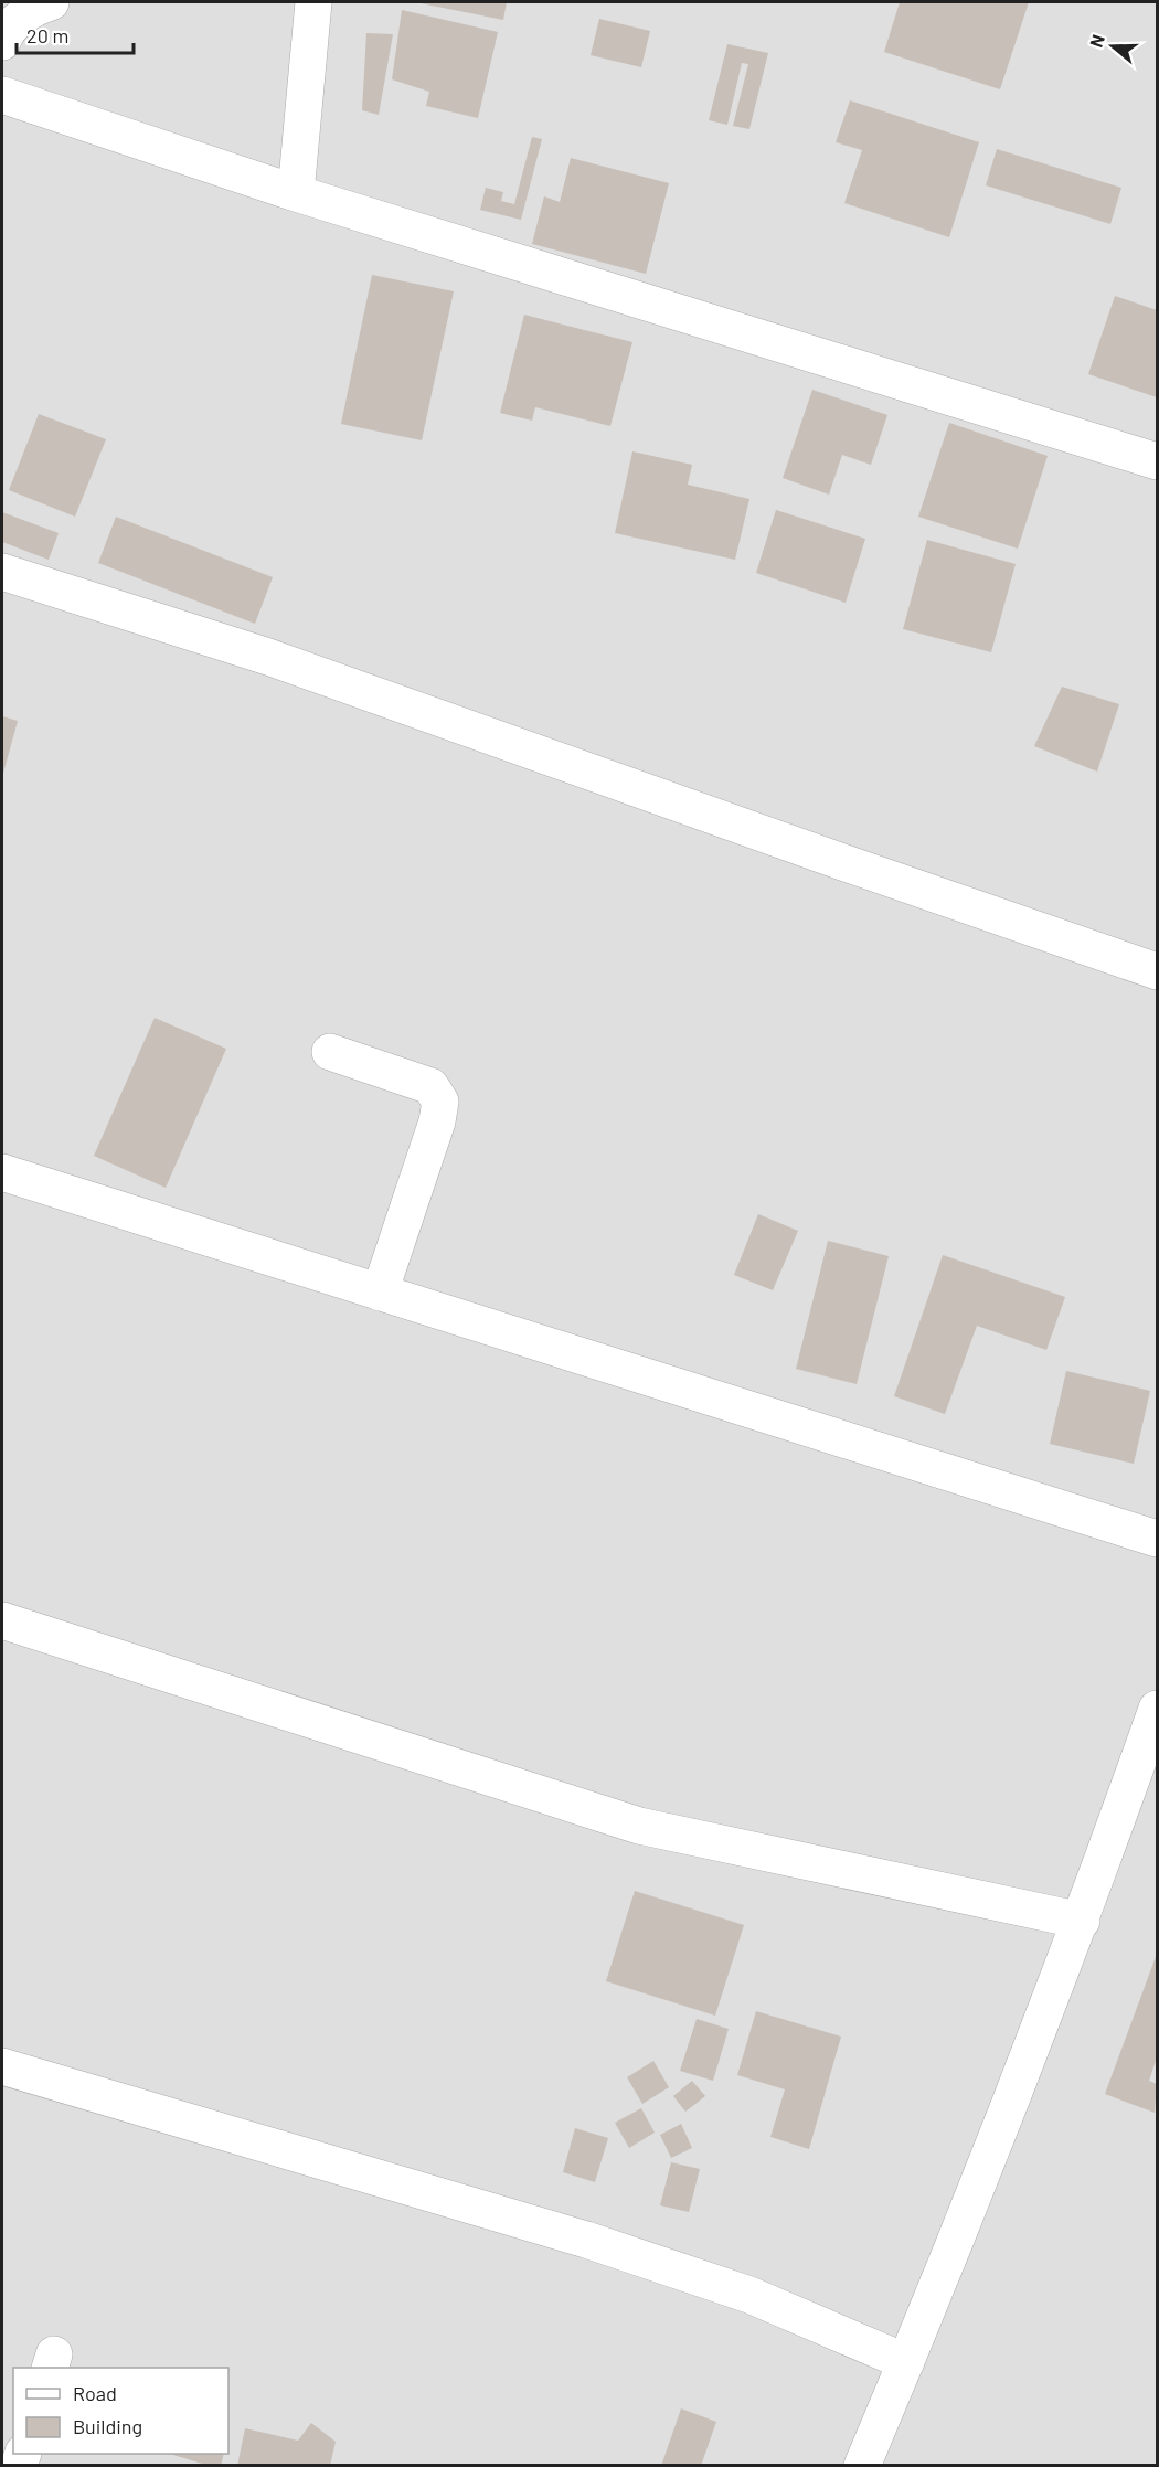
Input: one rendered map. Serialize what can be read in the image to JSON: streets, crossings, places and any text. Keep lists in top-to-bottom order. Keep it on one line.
{"legend":["Road","Building"],"scale_bar":"20 m","north":"left"}
